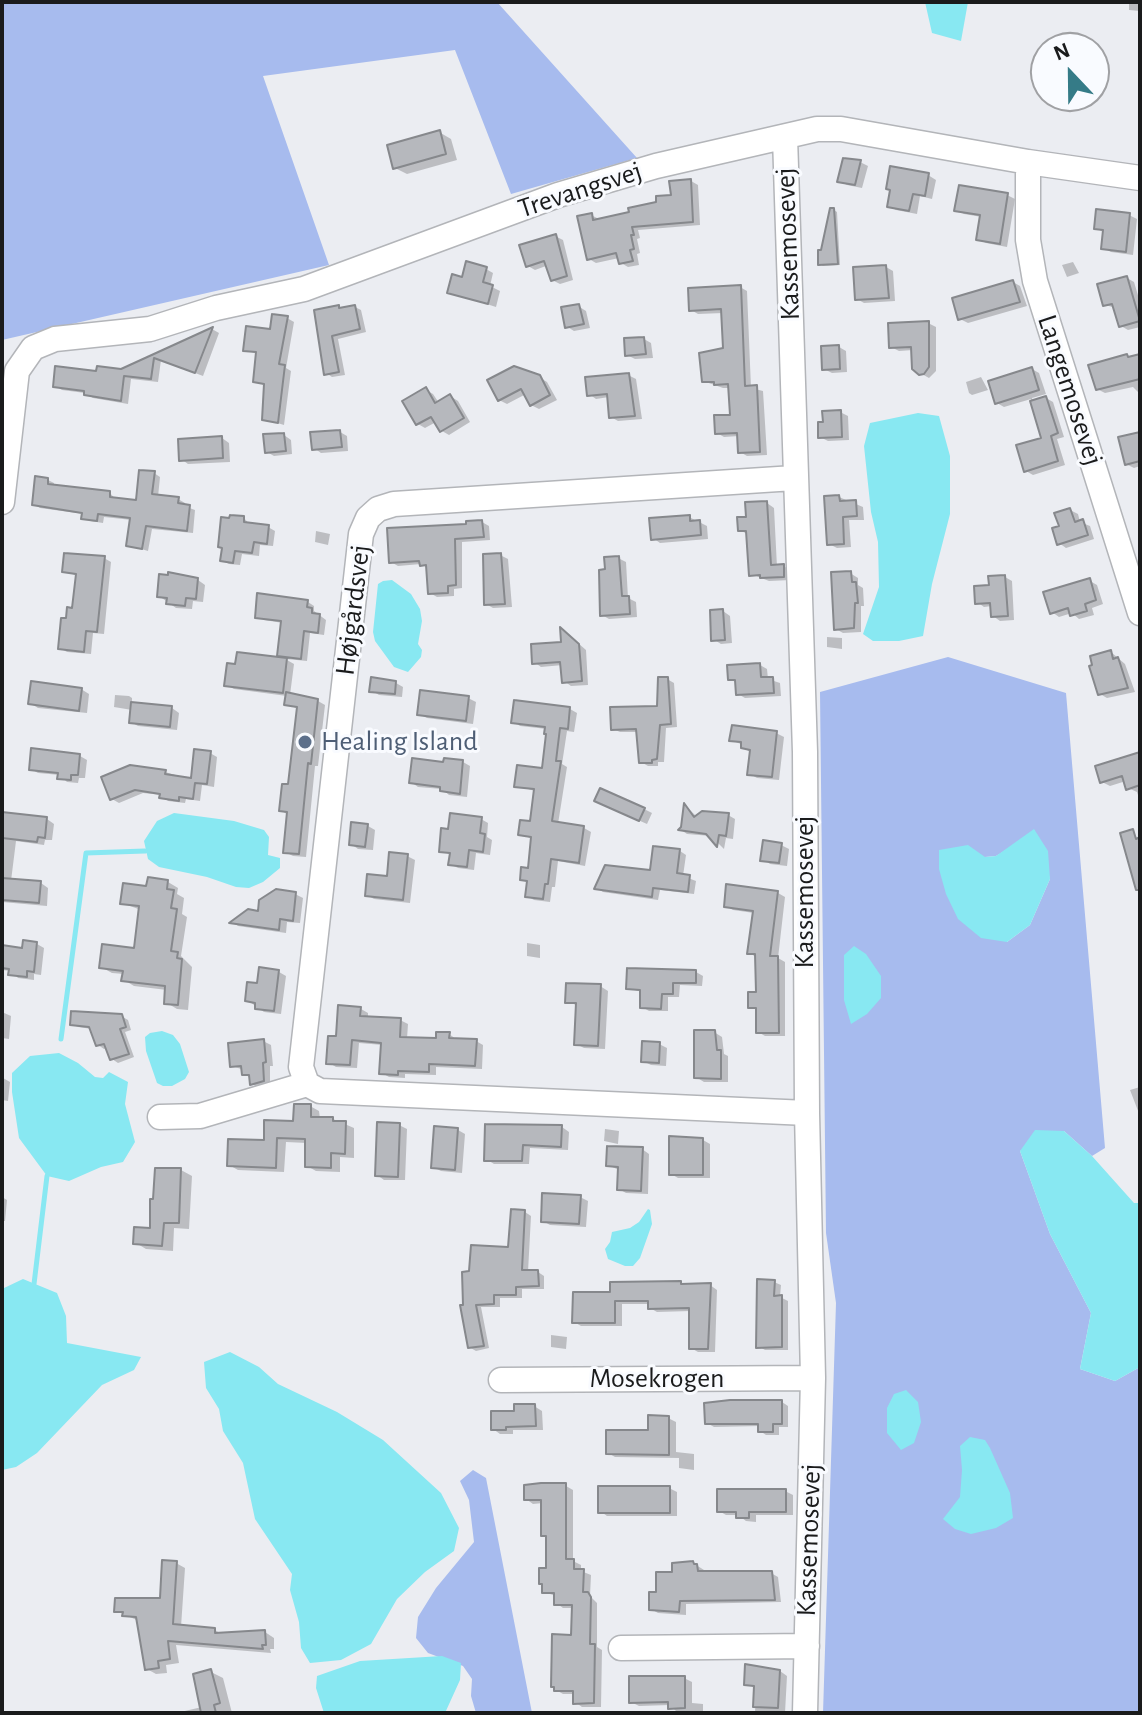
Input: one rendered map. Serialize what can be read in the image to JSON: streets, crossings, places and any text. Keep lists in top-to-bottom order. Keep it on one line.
{"streets":{"street":["Trevangsvej","Kassemosevej","Langemosevej","Højgårdsvej","Mosekrogen"]},"crossings":[["Trevangsvej","Kassemosevej"],["Trevangsvej","Langemosevej"],["Kassemosevej","Højgårdsvej"],["Kassemosevej","Mosekrogen"]],"places":["Healing Island"],"north":"top"}
